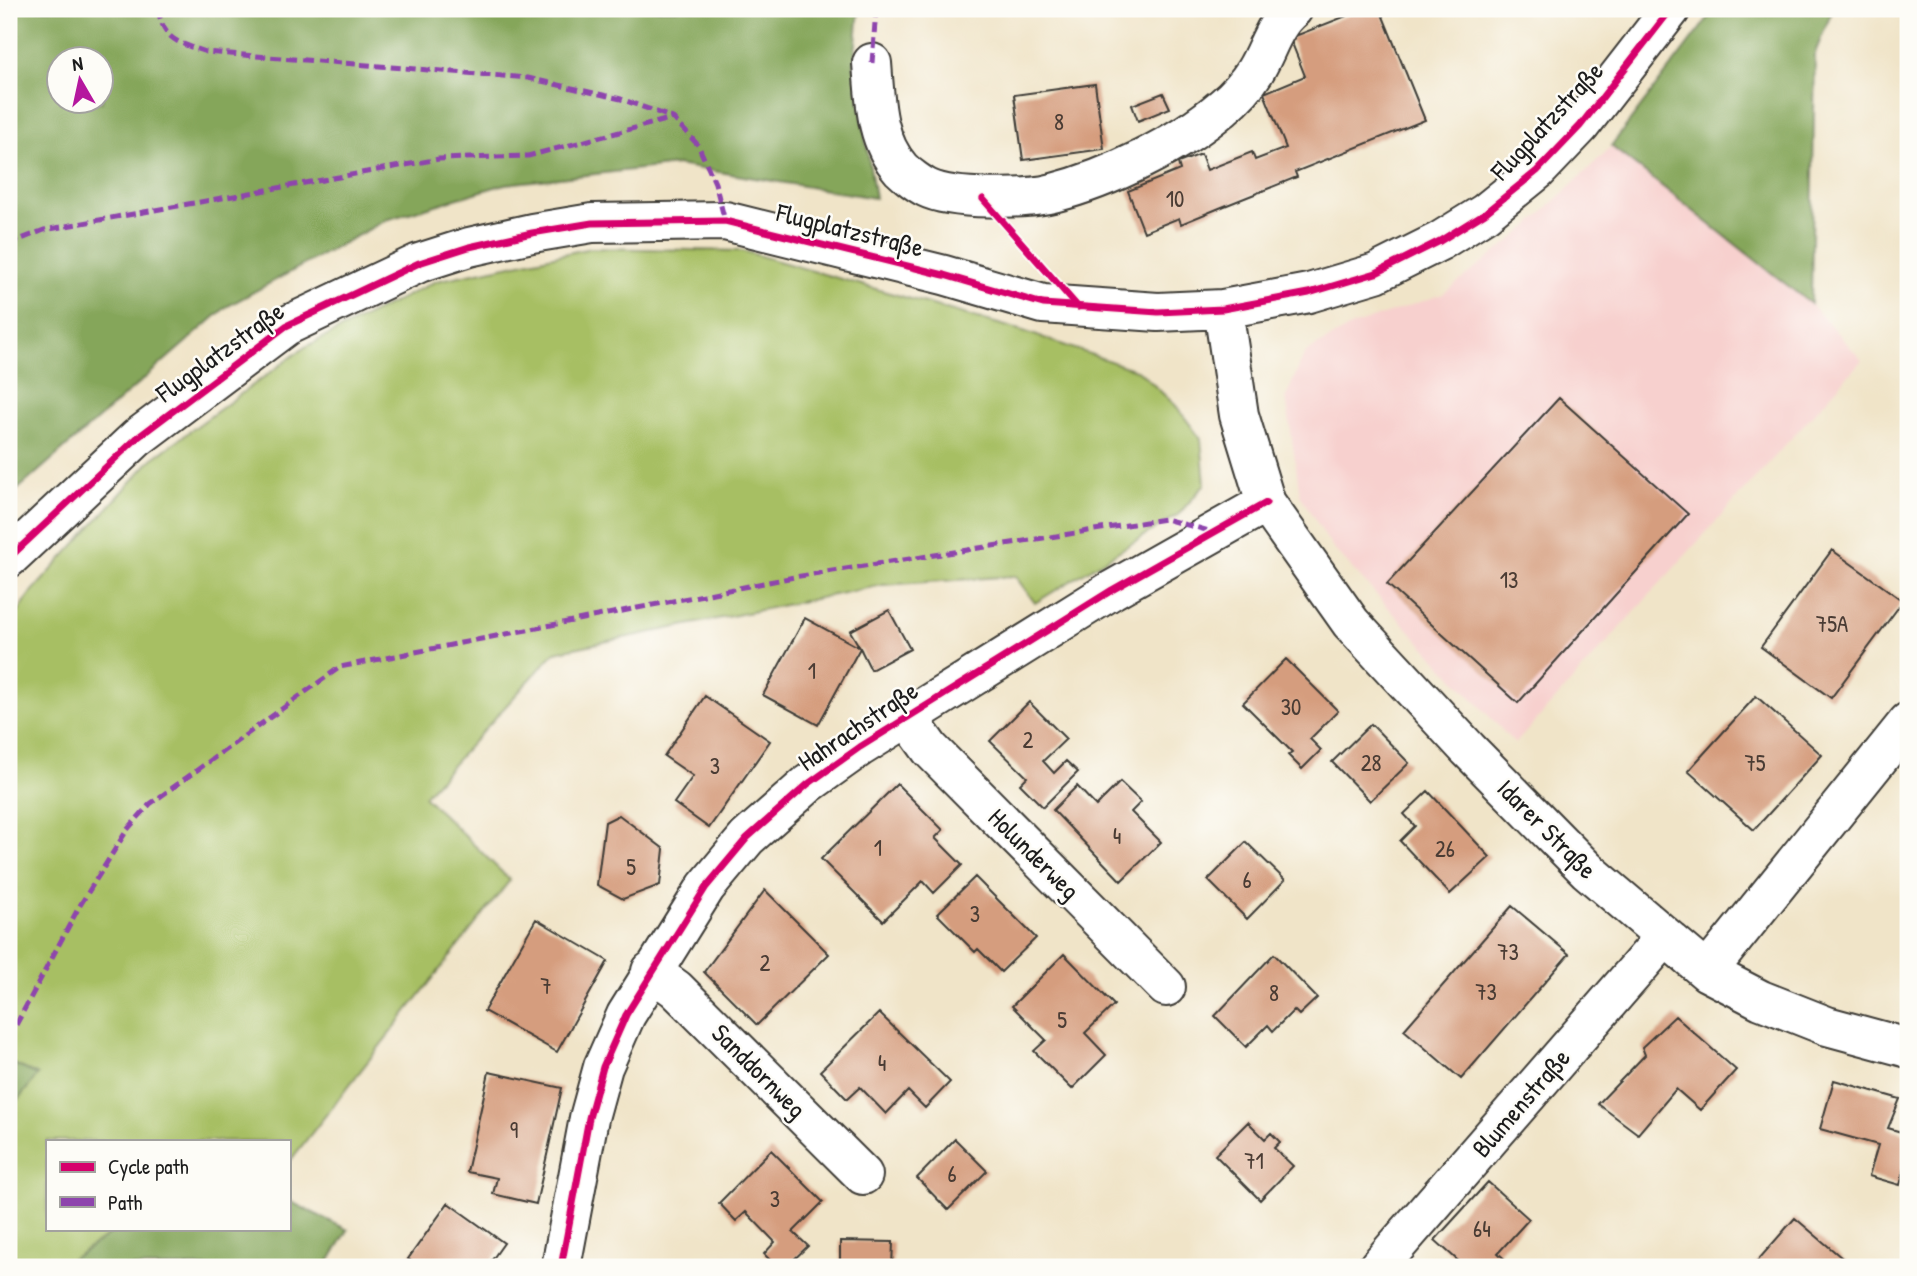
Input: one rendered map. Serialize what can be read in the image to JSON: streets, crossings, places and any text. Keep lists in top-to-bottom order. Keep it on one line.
{"streets":{"street":["Flugplatzstraße","Hahrachstraße","Idarer Straße","Holunderweg","Sanddornweg","Blumenstraße"]},"crossings":[["Hahrachstraße","Idarer Straße"],["Hahrachstraße","Holunderweg"],["Hahrachstraße","Sanddornweg"],["Idarer Straße","Blumenstraße"]],"house_numbers":["8","10","13","75A","1","30","2","28","75","3","4","1","26","5","6","3","73","2","7","73","8","5","4","9","71","6","3","64"],"legend":["Cycle path","Path"],"north":"top"}
